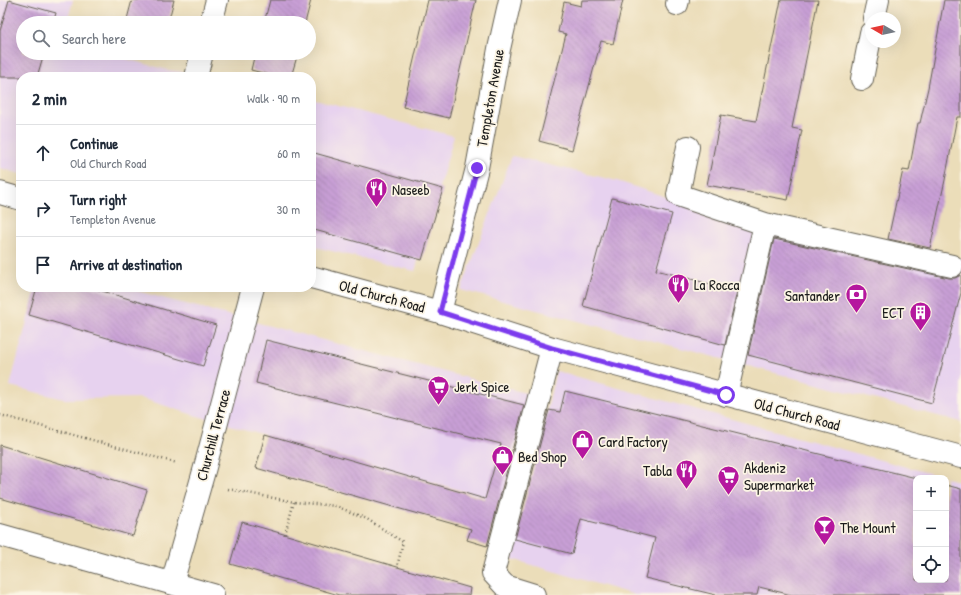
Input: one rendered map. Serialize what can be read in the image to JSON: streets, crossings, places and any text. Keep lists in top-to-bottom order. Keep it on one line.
{"streets":{"street":["Templeton Avenue","Old Church Road","Churchill Terrace"]},"crossings":[["Templeton Avenue","Old Church Road"]],"places":{"restaurant":["Naseeb","La Rocca","Tabla"],"bank":["Santander"],"building":["ECT"],"supermarket":["Jerk Spice","Akdeniz Supermarket"],"shop":["Card Factory","Bed Shop"],"bar":["The Mount"]},"north":"left","page":{"search":"Search here","heading":["2 min","Walk · 90 m"],"list":[["Continue","Old Church Road","60 m"],["Turn right","Templeton Avenue","30 m"],"Arrive at destination"],"map_buttons":["+","−"]}}
